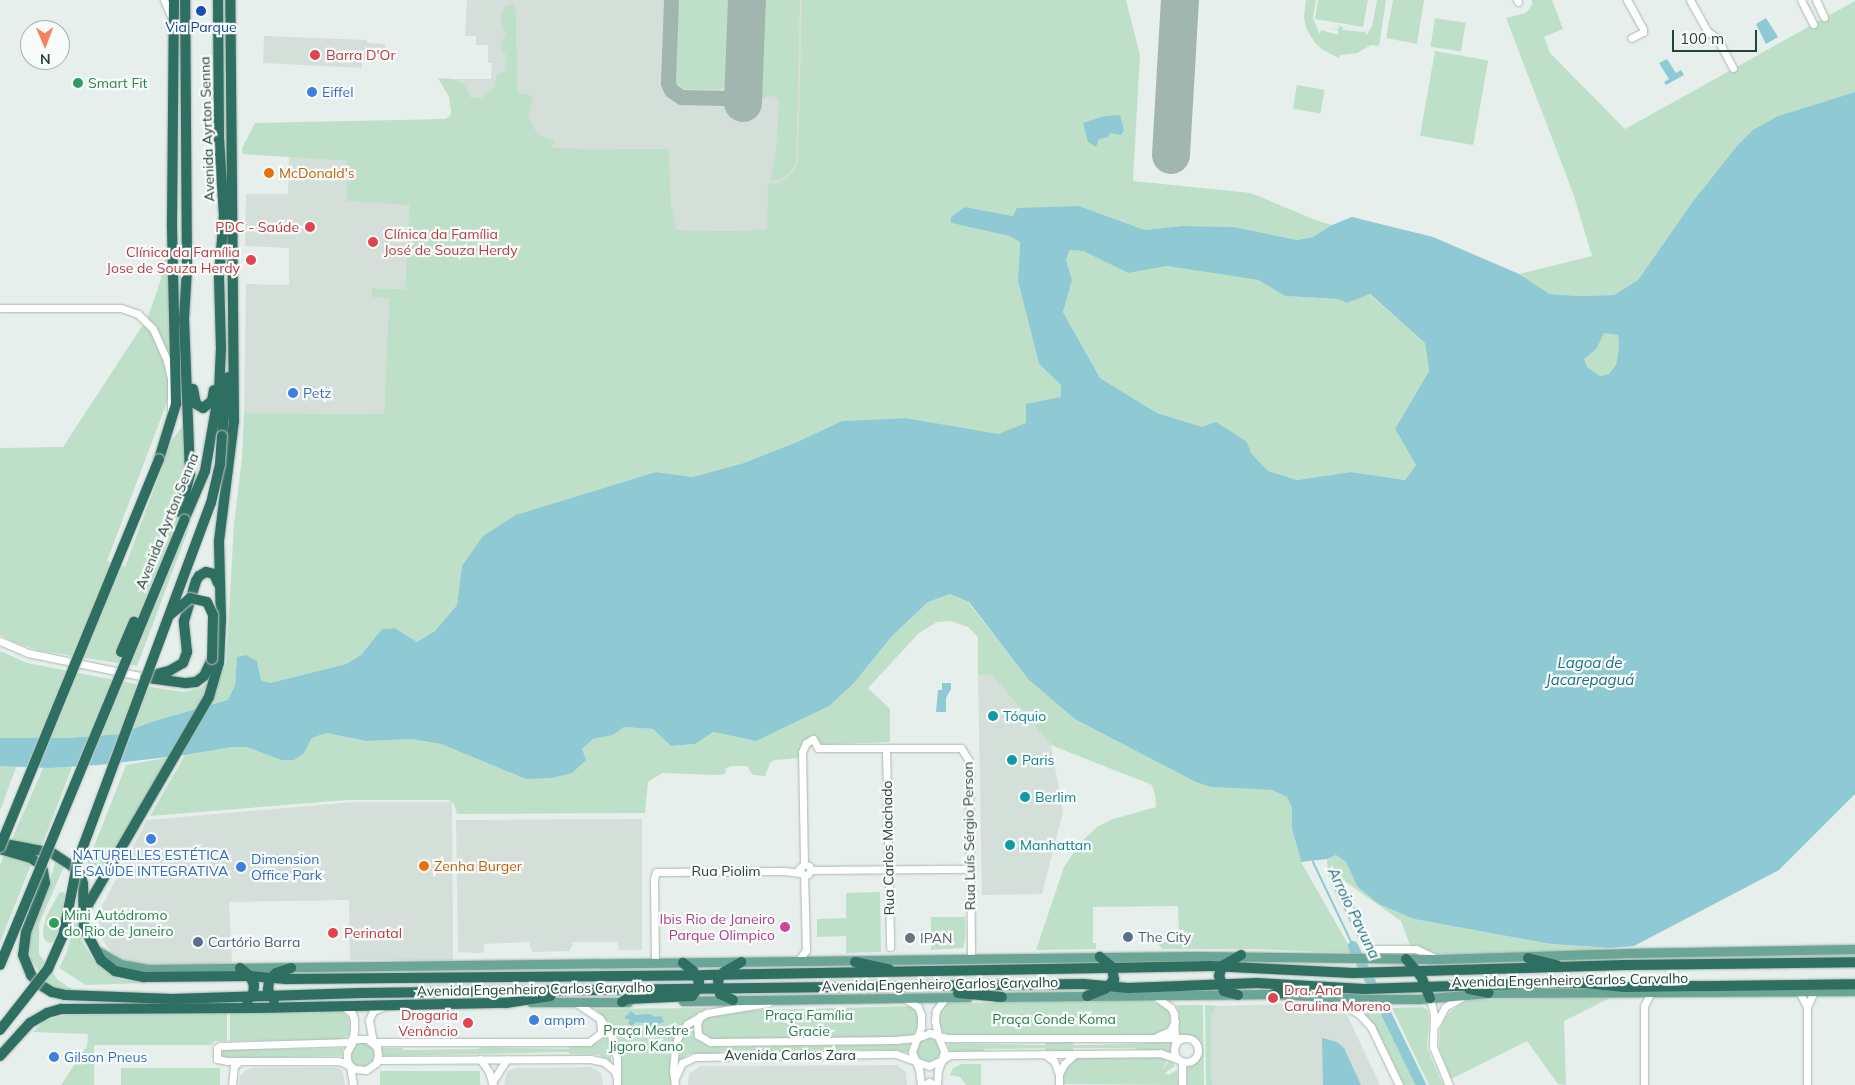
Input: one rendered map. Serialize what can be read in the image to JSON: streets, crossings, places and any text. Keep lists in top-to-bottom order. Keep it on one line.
{"streets":{"highway":["Avenida Ayrton Senna","Avenida Engenheiro Carlos Carvalho"],"street":["Rua Luís Sérgio Person","Rua Carlos Machado","Rua Piolim","Avenida Carlos Zara"]},"crossings":[["Rua Luís Sérgio Person","Rua Carlos Machado"],["Rua Luís Sérgio Person","Rua Piolim"],["Rua Luís Sérgio Person","Avenida Engenheiro Carlos Carvalho"],["Rua Piolim","Avenida Engenheiro Carlos Carvalho"]],"water":["Lagoa de Jacarepaguá","Arroio Pavuna"],"parks":["Praça Família Gracie","Praça Conde Koma","Praça Mestre Jigoro Kano"],"places":["Via Parque","Barra D'Or","Smart Fit","Eiffel","McDonald's","PDC - Saúde","Clínica da Família José de Souza Herdy","Clínica da Família Jose de Souza Herdy","Petz","Tóquio","Paris","Berlim","NATURELLES ESTÉTICA E SAÚDE INTEGRATIVA","Manhattan","Zenha Burger","Dimension Office Park","Mini Autódromo do Rio de Janeiro","Ibis Rio de Janeiro Parque Olimpico","Perinatal","The City","IPAN","Cartório Barra","Dra. Ana Carulina Moreno","ampm","Drogaria Venâncio","Gilson Pneus"],"scale_bar":"100 m","north":"bottom"}
